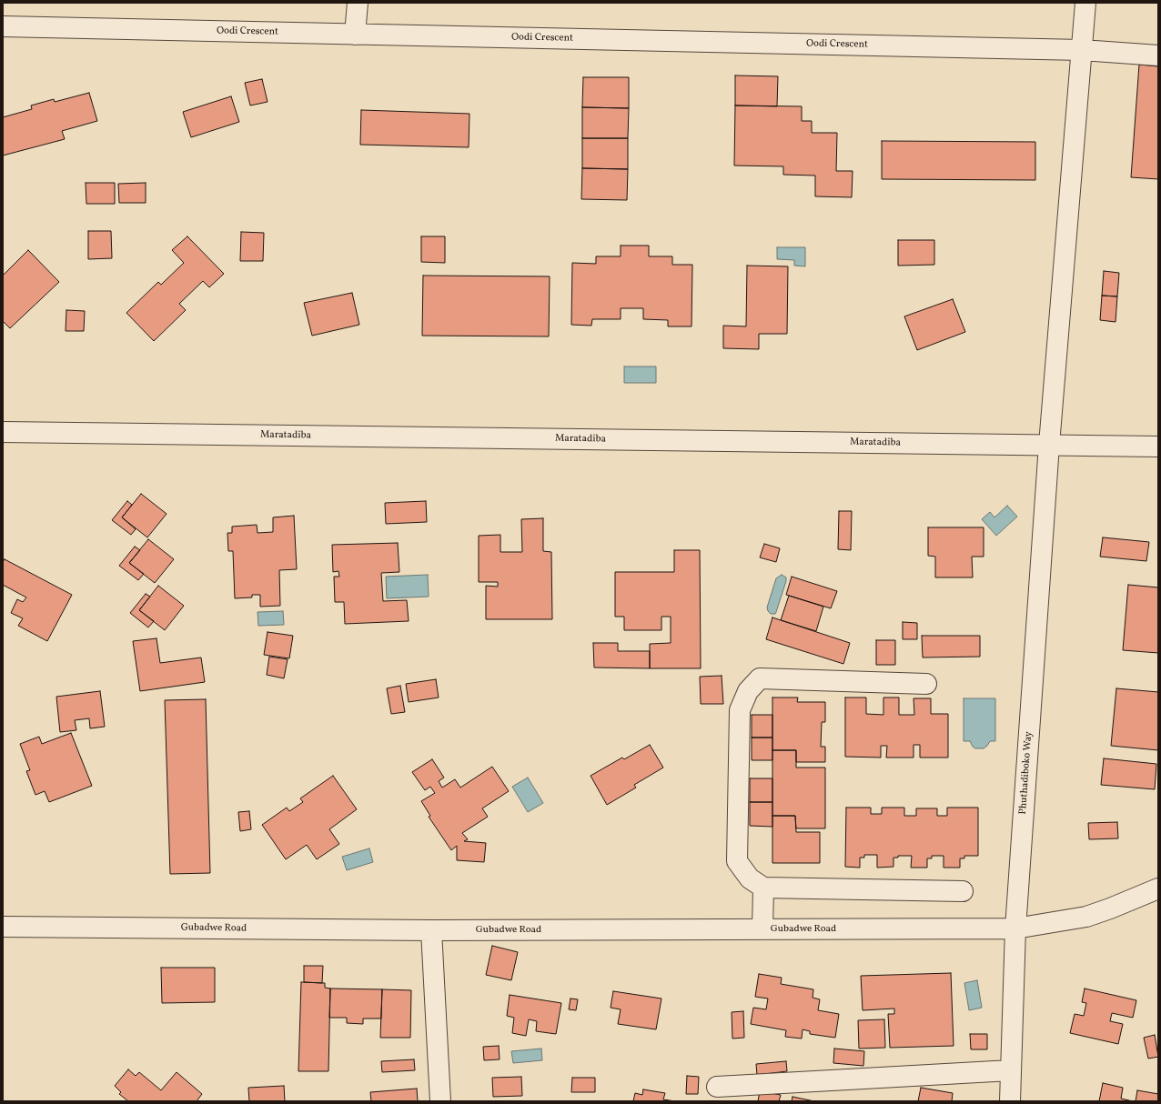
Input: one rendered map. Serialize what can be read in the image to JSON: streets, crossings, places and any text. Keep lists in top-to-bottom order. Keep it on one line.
{"streets":{"street":["Oodi Crescent","Maratadiba","Phuthadiboko Way","Gubadwe Road"]},"crossings":[["Oodi Crescent","Phuthadiboko Way"],["Maratadiba","Phuthadiboko Way"],["Phuthadiboko Way","Gubadwe Road"]]}
